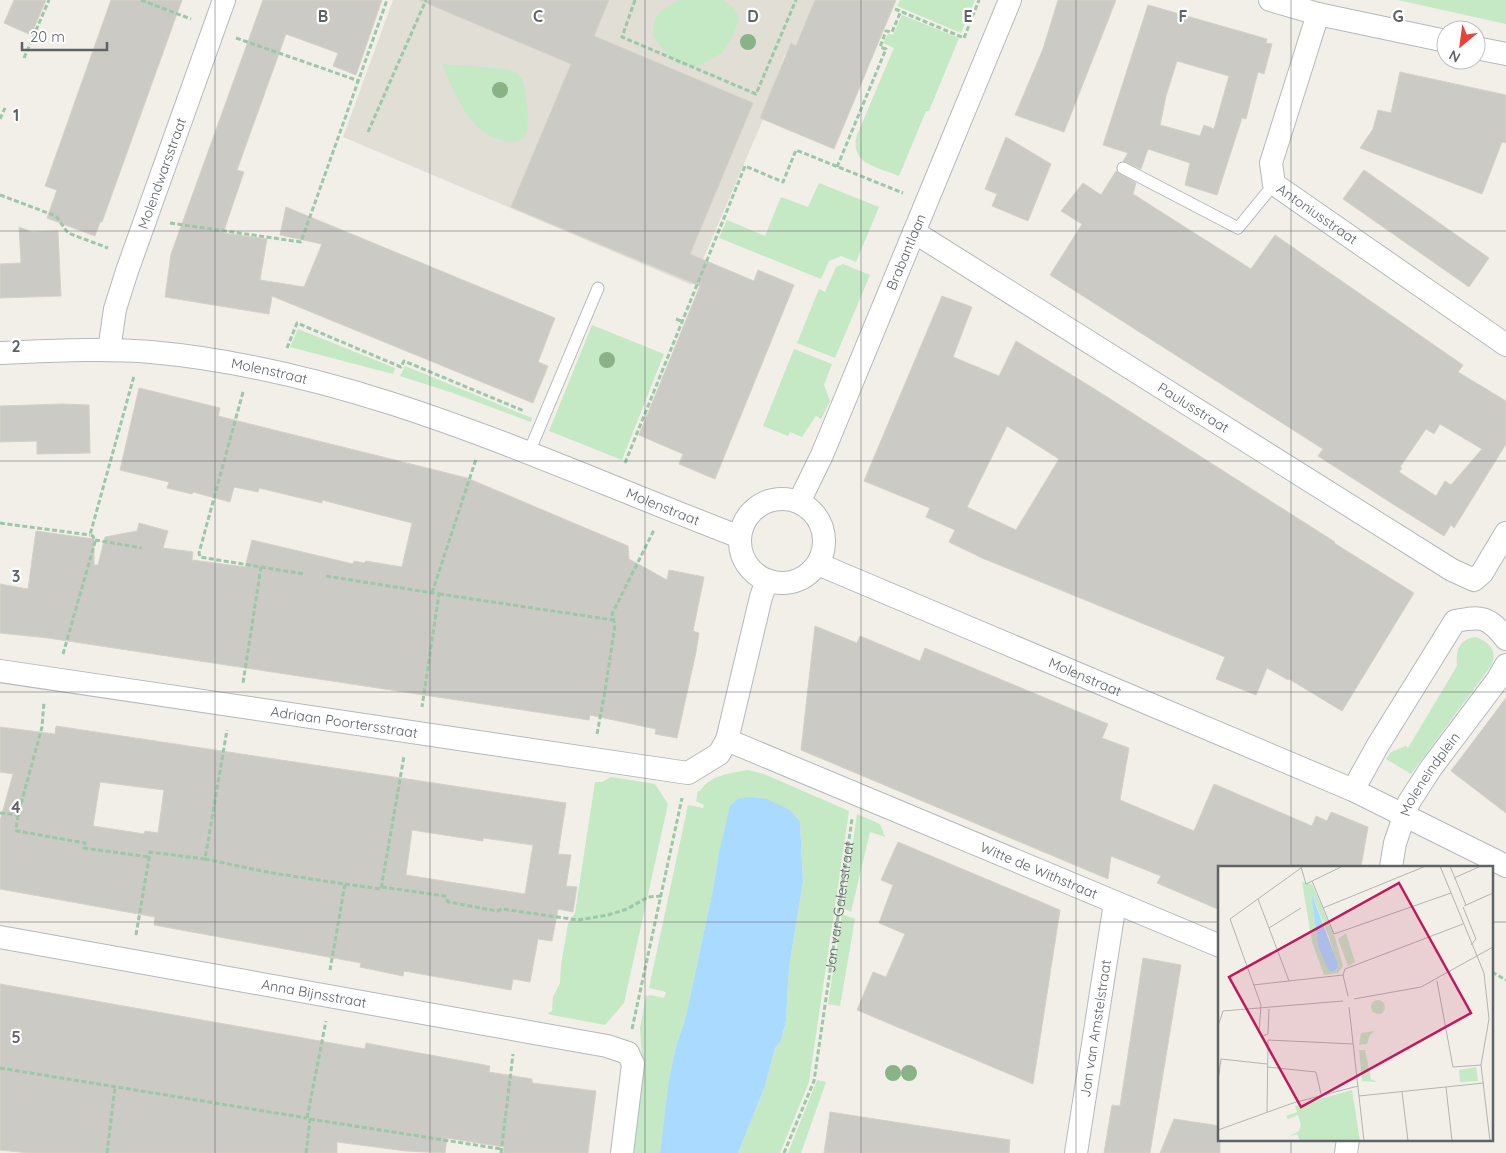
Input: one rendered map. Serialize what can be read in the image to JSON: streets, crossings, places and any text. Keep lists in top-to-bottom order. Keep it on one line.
{"streets":{"street":["Molendwarsstraat","Antoniusstraat","Brabantlaan","Molenstraat","Paulusstraat","Adriaan Poortersstraat","Moleneindplein","Witte de Withstraat","Anna Bijnsstraat","Jan van Amstelstraat"],"path":["Jan van Galenstraat"]},"crossings":[["Molendwarsstraat","Molenstraat"],["Brabantlaan","Molenstraat"],["Brabantlaan","Paulusstraat"],["Molenstraat","Moleneindplein"],["Witte de Withstraat","Jan van Galenstraat"],["Witte de Withstraat","Jan van Amstelstraat"]],"scale_bar":"20 m","north":"bottom left","grid":{"columns":["B","C","D","E","F","G"],"rows":["1","2","3","4","5"]}}
